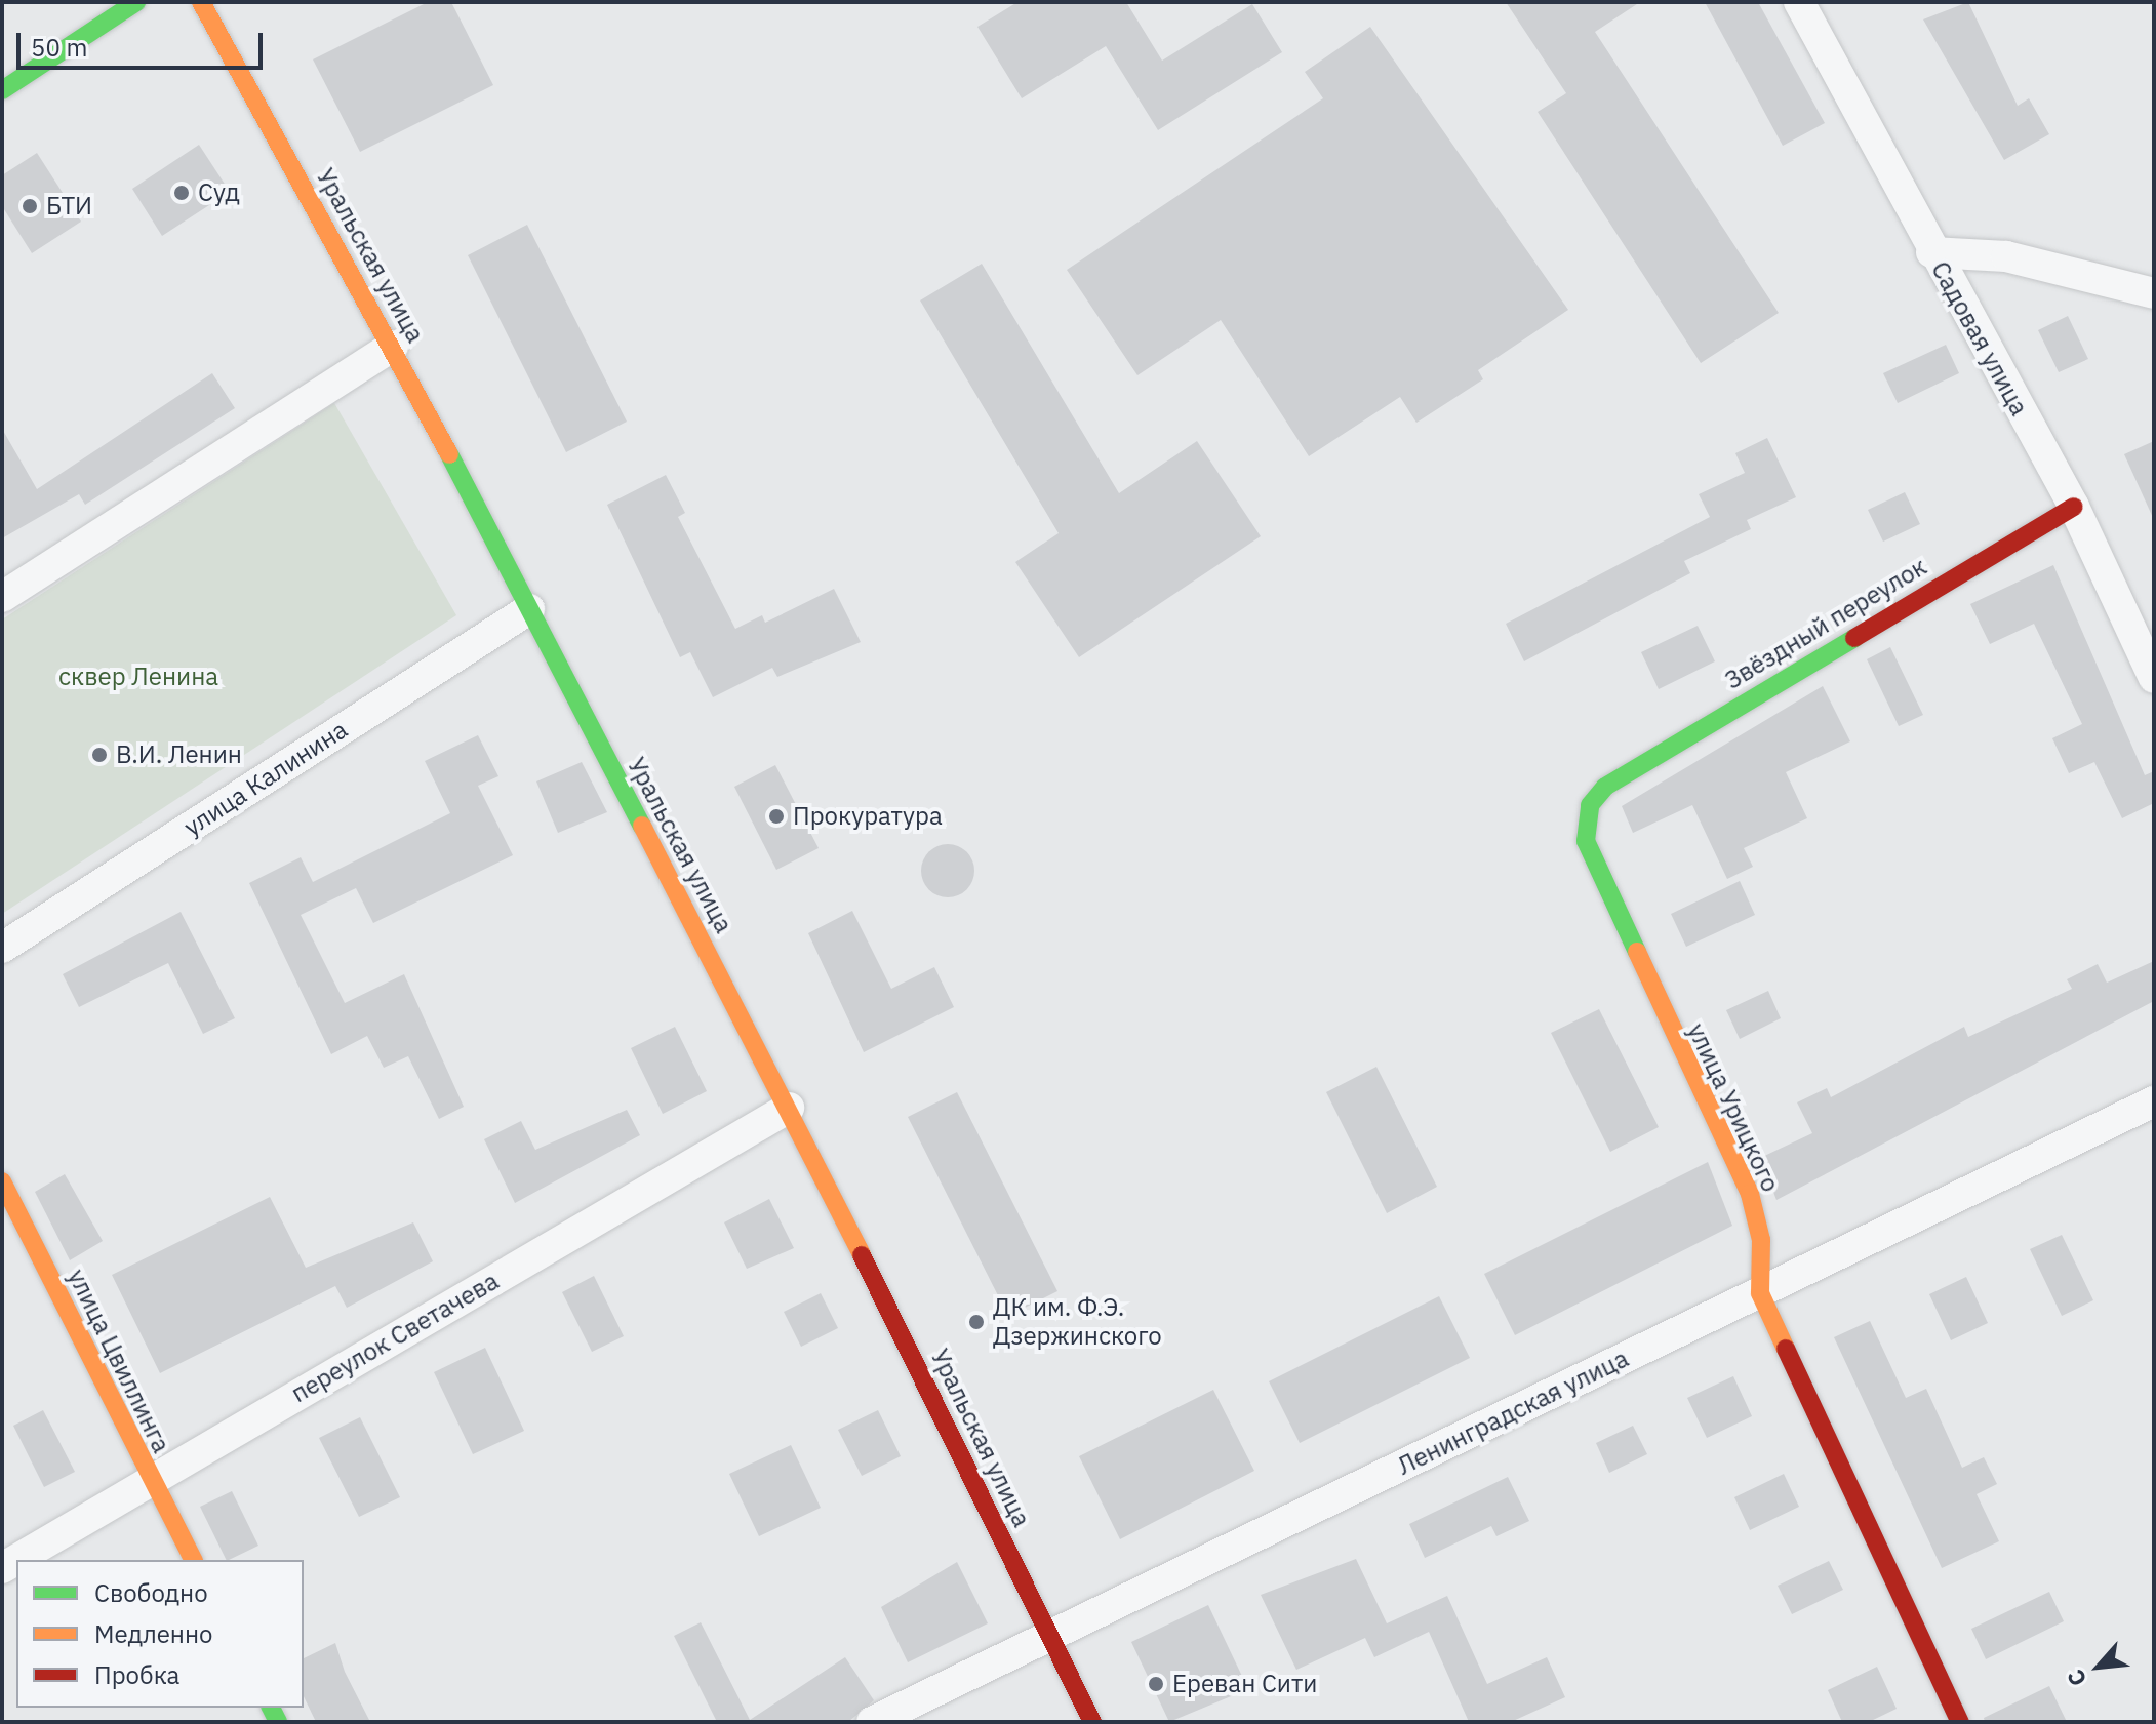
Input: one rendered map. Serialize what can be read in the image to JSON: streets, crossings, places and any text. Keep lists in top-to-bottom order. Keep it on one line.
{"streets":{"street":["Уральская улица","Садовая улица","Звёздный переулок","улица Калинина","улица Урицкого","переулок Светачева","улица Цвиллинга","Ленинградская улица"]},"crossings":[["Уральская улица","улица Калинина"],["Уральская улица","переулок Светачева"],["Уральская улица","Ленинградская улица"],["Садовая улица","Звёздный переулок"],["Звёздный переулок","улица Урицкого"],["улица Урицкого","Ленинградская улица"],["переулок Светачева","улица Цвиллинга"]],"parks":["сквер Ленина"],"places":["Суд","БТИ","В.И. Ленин","Прокуратура","ДК им. Ф.Э. Дзержинского","Ереван Сити"],"legend":["Свободно","Медленно","Пробка"],"scale_bar":"50 m","north":"bottom left"}
